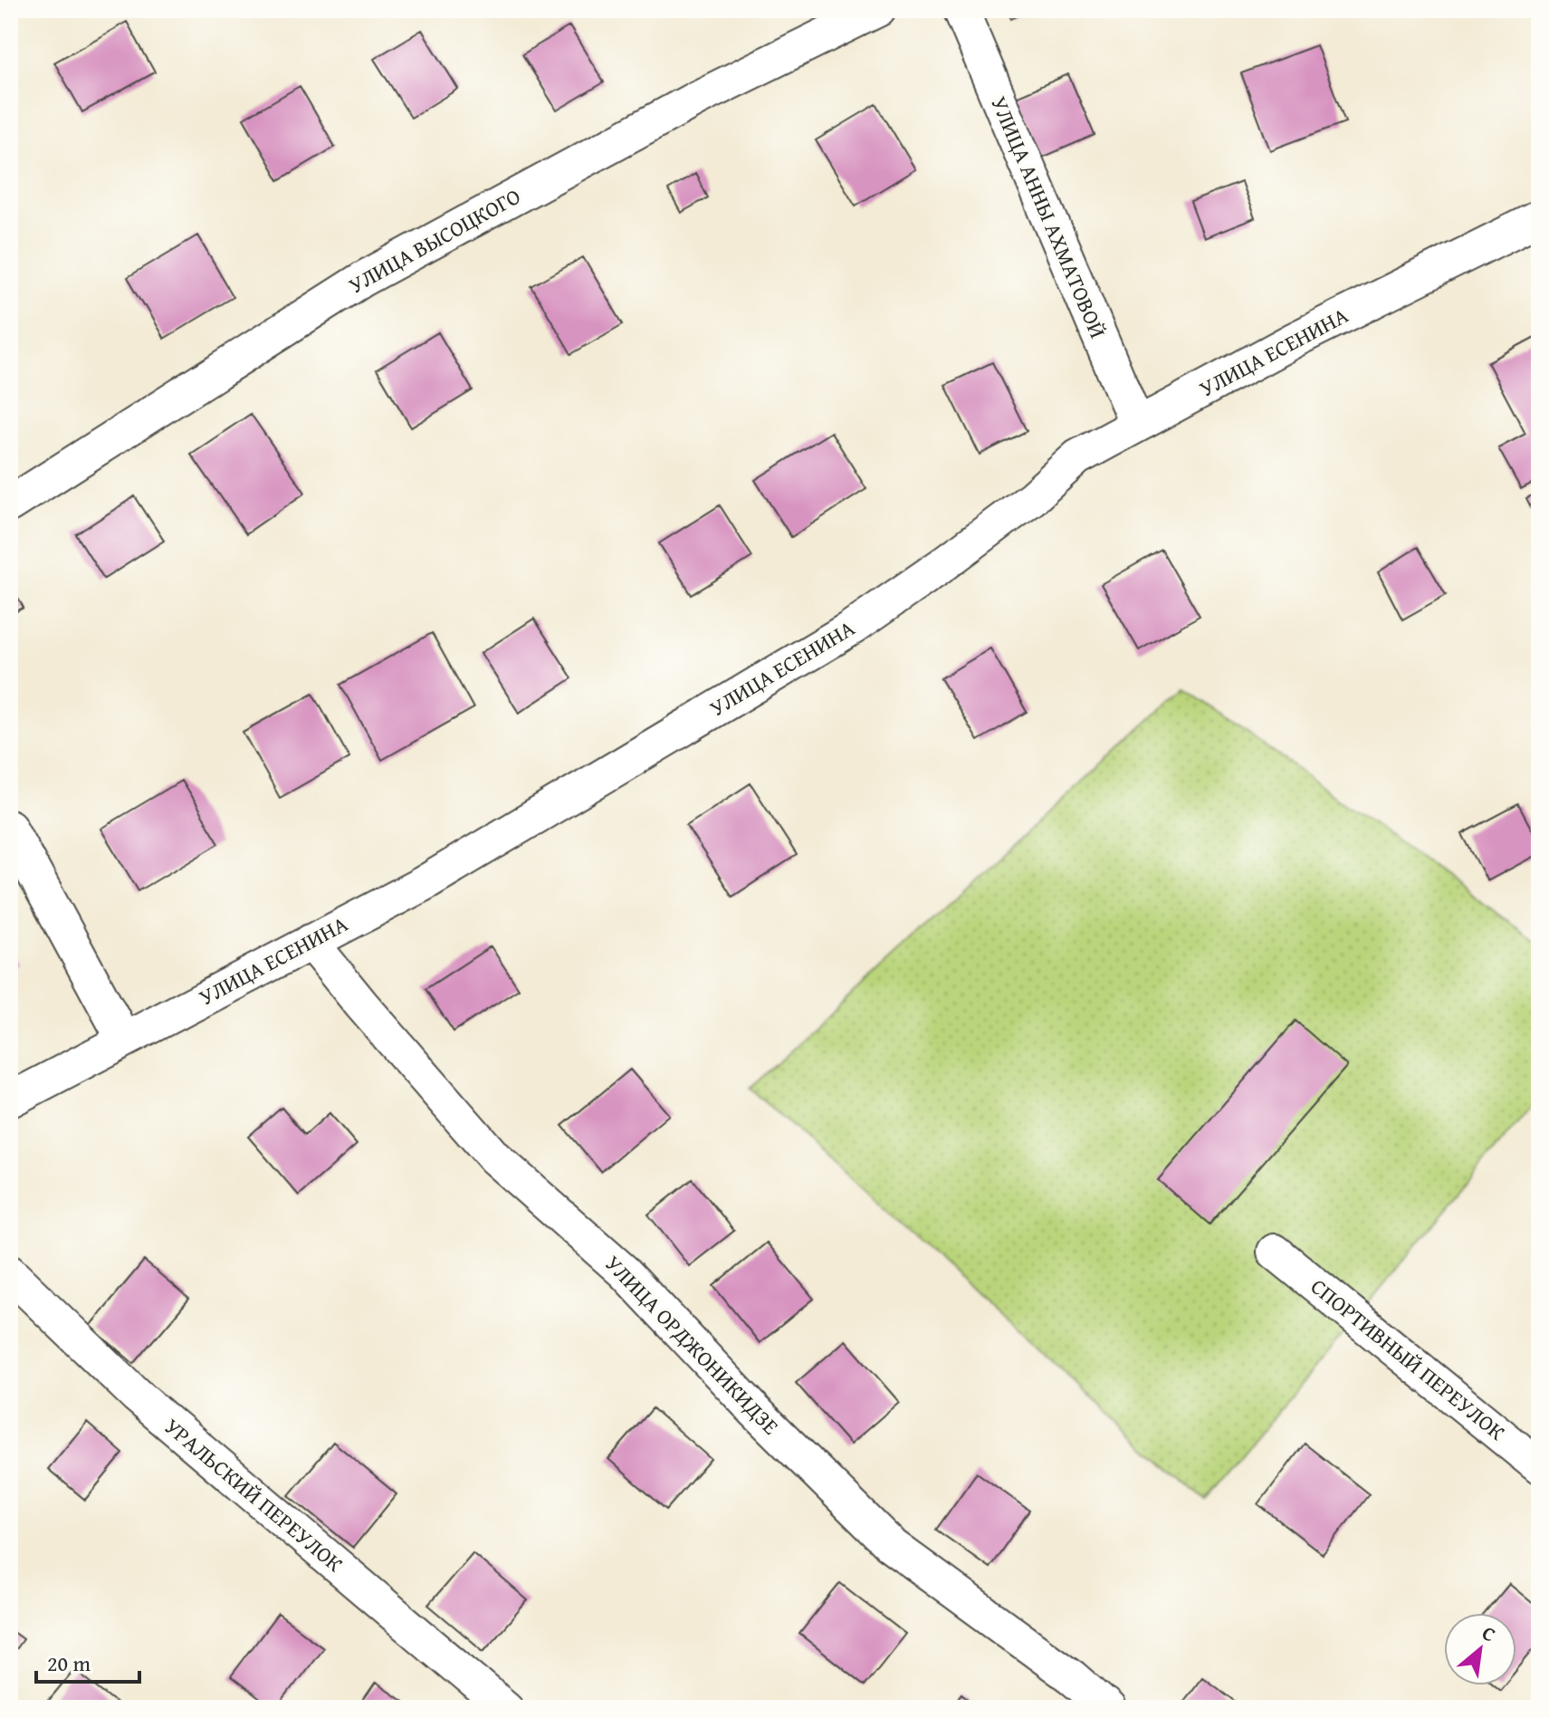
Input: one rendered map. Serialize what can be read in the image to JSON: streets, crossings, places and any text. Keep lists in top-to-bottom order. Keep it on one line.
{"streets":{"street":["УЛИЦА АННЫ АХМАТОВОЙ","УЛИЦА ВЫСОЦКОГО","УЛИЦА ЕСЕНИНА","УЛИЦА ОРДЖОНИКИДЗЕ","СПОРТИВНЫЙ ПЕРЕУЛОК","УРАЛЬСКИЙ ПЕРЕУЛОК"]},"crossings":[["УЛИЦА АННЫ АХМАТОВОЙ","УЛИЦА ЕСЕНИНА"],["УЛИЦА ЕСЕНИНА","УЛИЦА ОРДЖОНИКИДЗЕ"]],"scale_bar":"20 m","north":"top right"}
